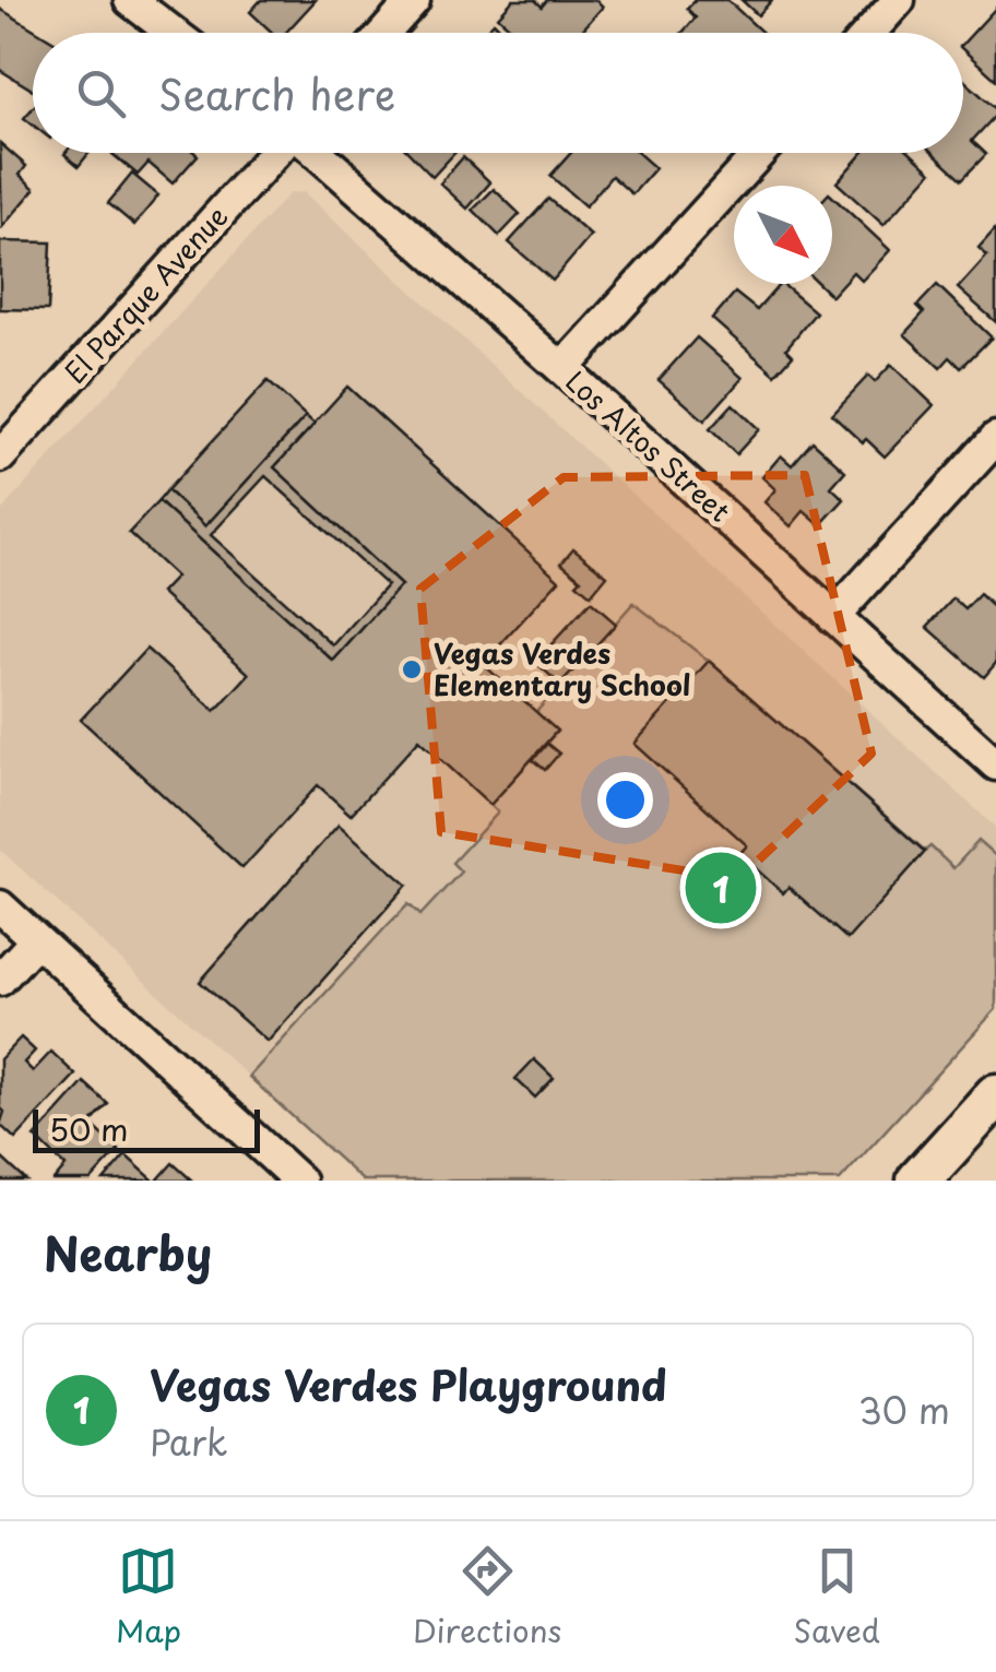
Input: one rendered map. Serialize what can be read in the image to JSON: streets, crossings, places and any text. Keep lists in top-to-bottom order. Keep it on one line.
{"streets":{"street":["El Parque Avenue","Los Altos Street"]},"places":["Vegas Verdes Elementary School"],"scale_bar":"50 m","north":"bottom right","page":{"search":"Search here","pins":"1","scale":"50 m","heading":"Nearby","list":[{"mark":"1","name":"Vegas Verdes Playground","note":"Park","value":"30 m"}],"nav":["Map","Directions","Saved"]}}
